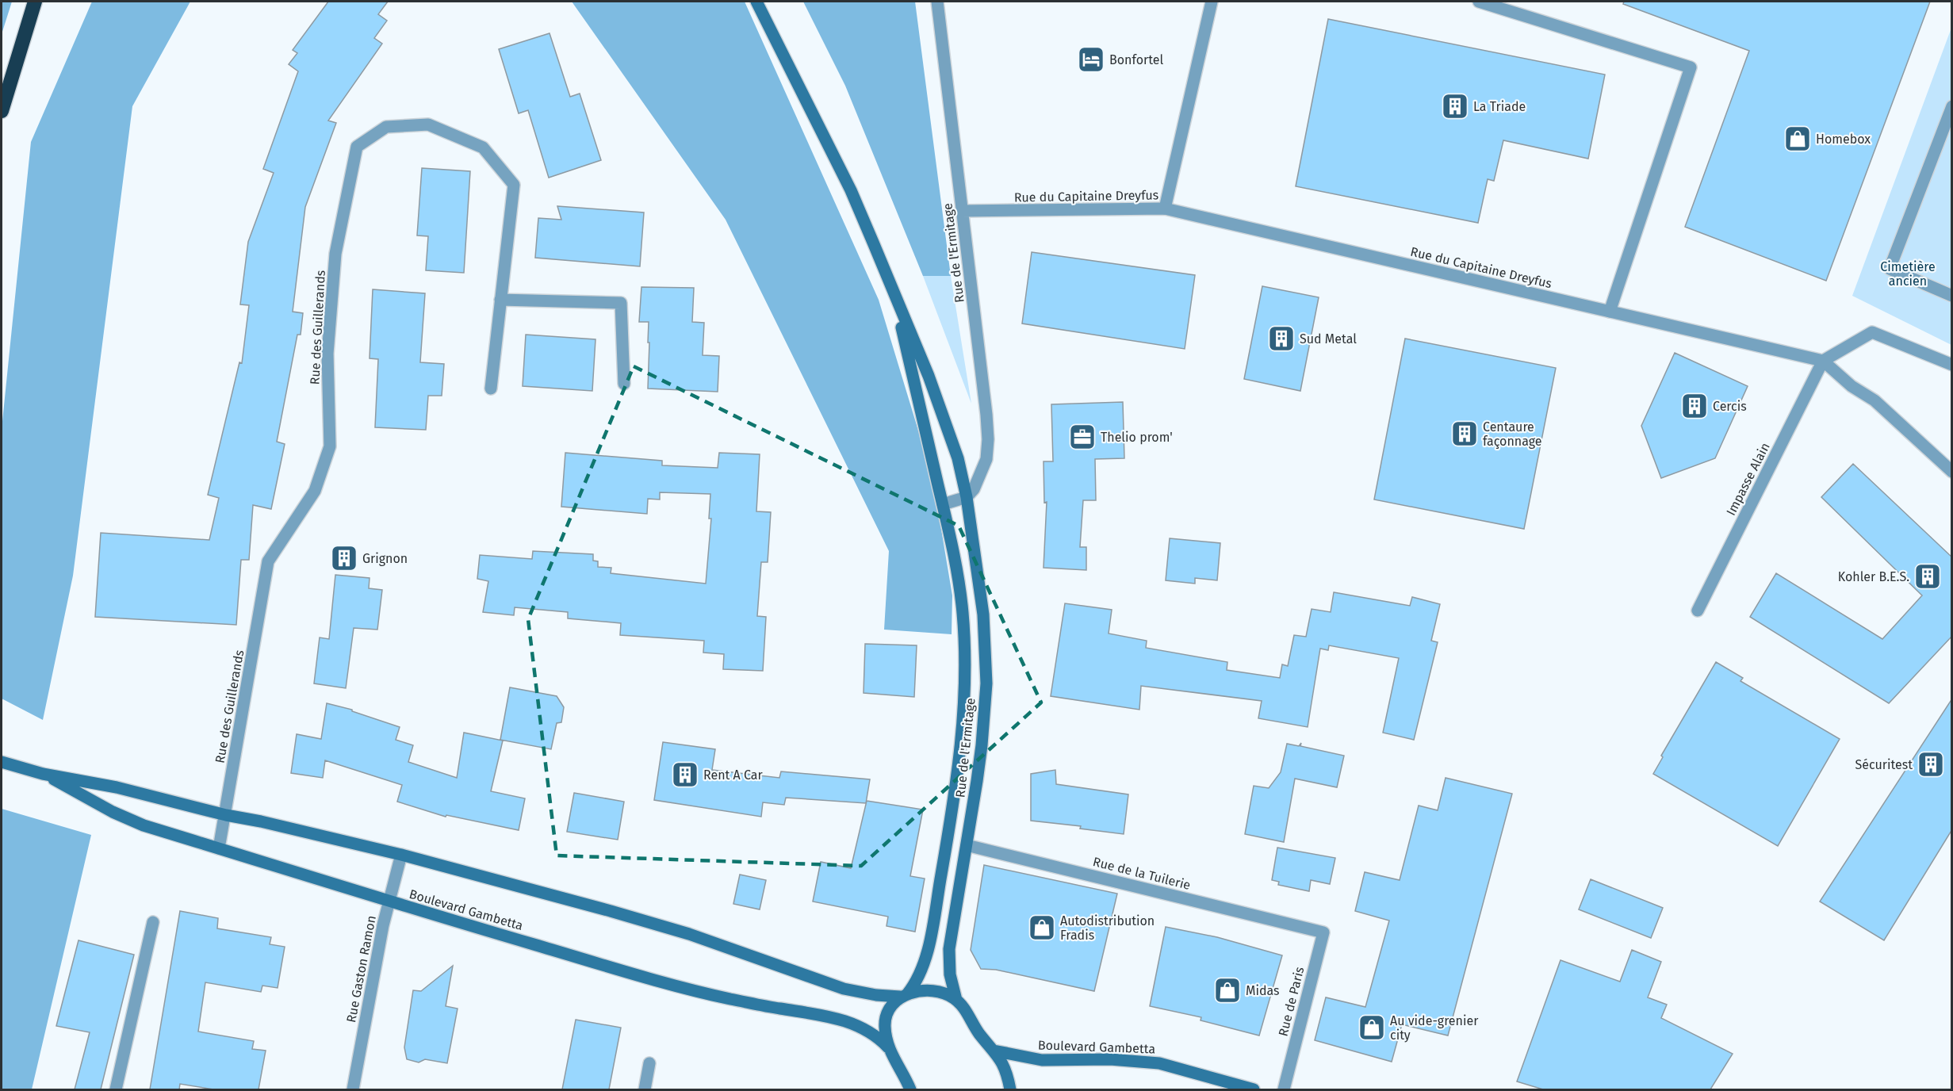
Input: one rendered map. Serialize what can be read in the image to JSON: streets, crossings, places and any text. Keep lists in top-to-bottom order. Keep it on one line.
{"streets":{"main road":["Rue de l'Ermitage","Boulevard Gambetta"],"street":["Rue du Capitaine Dreyfus","Rue des Guillerands","Impasse Alain","Rue de la Tuilerie","Rue Gaston Ramon","Rue de Paris"]},"crossings":[["Rue du Capitaine Dreyfus","Rue de l'Ermitage"],["Rue du Capitaine Dreyfus","Impasse Alain"],["Rue de l'Ermitage","Rue de la Tuilerie"],["Rue de l'Ermitage","Boulevard Gambetta"],["Rue des Guillerands","Boulevard Gambetta"],["Rue de la Tuilerie","Rue de Paris"],["Boulevard Gambetta","Rue Gaston Ramon"]],"parks":["Cimetière ancien"],"places":{"hotel":["Bonfortel"],"building":["La Triade","Sud Metal","Cercis","Centaure façonnage","Grignon","Kohler B.E.S.","Sécuritest","Rent A Car"],"shop":["Homebox","Autodistribution Fradis","Midas","Au vide-grenier city"],"office":["Thelio prom'"]}}
